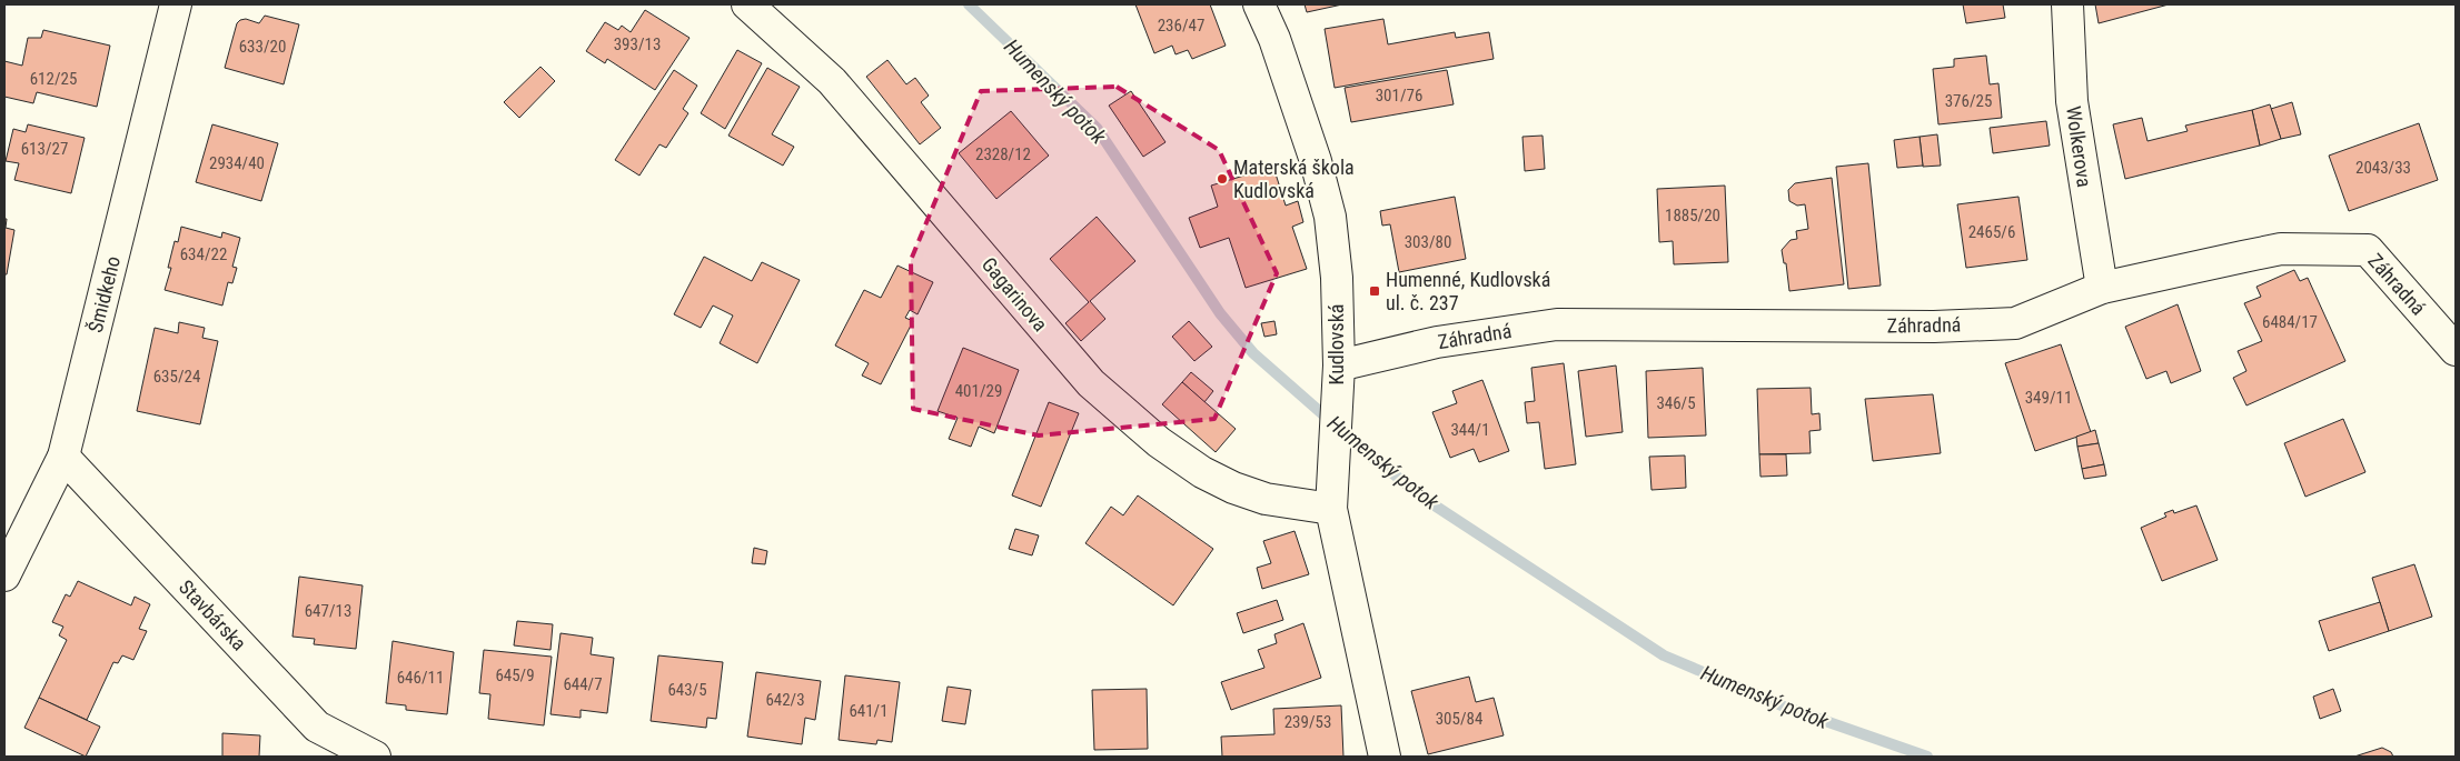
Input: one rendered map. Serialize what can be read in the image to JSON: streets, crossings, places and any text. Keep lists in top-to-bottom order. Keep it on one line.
{"streets":{"street":["Wolkerova","Záhradná","Šmidkeho","Gagarinova","Kudlovská","Stavbárska"]},"crossings":[["Wolkerova","Záhradná"],["Záhradná","Kudlovská"],["Šmidkeho","Stavbárska"],["Gagarinova","Kudlovská"]],"water":["Humenský potok"],"places":{"other":["Materská škola Kudlovská"],"transit":["Humenné, Kudlovská ul. č. 237"]},"house_numbers":["236/47","393/13","633/20","612/25","301/76","376/25","613/27","2328/12","2934/40","2043/33","1885/20","2465/6","303/80","634/22","6484/17","635/24","401/29","349/11","346/5","344/1","647/13","645/9","646/11","644/7","643/5","642/3","641/1","305/84","239/53"]}
